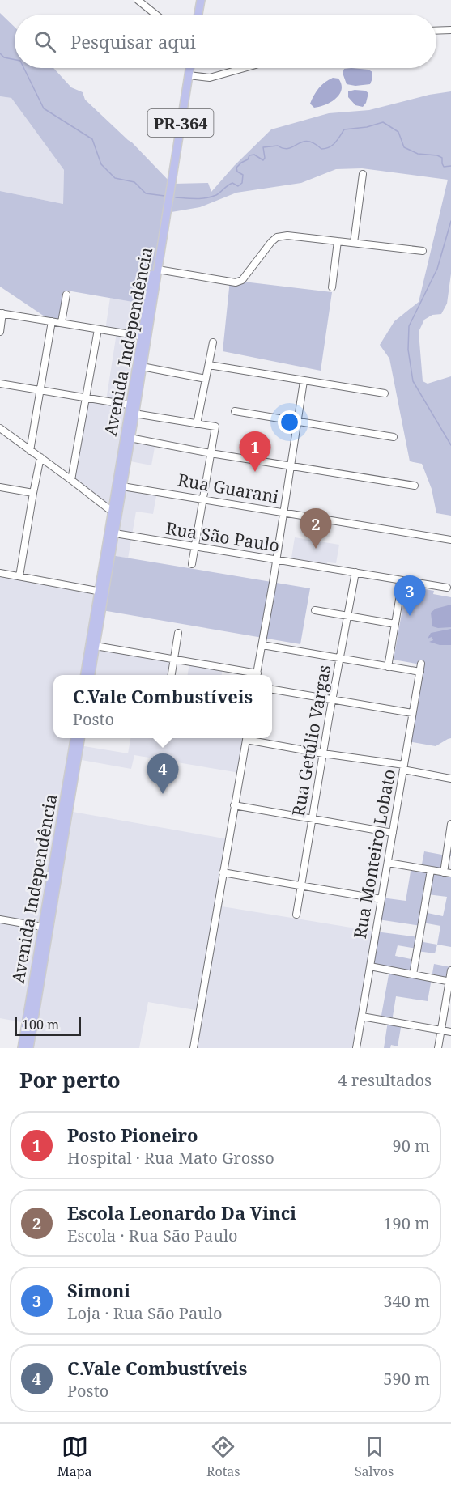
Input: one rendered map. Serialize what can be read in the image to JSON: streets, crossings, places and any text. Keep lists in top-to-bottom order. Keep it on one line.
{"streets":{"main road":["PR-364","Avenida Independência"],"street":["Rua Guarani","Rua São Paulo","Rua Getúlio Vargas","Rua Monteiro Lobato"]},"crossings":[["PR-364","Avenida Independência"],["Avenida Independência","Rua Guarani"],["Avenida Independência","Rua São Paulo"],["Rua São Paulo","Rua Getúlio Vargas"]],"scale_bar":"100 m","page":{"search":"Pesquisar aqui","pins":["1","2","3","4"],"popup":["C.Vale Combustíveis","Posto"],"scale":"100 m","heading":["Por perto","4 resultados"],"list":[{"mark":"1","name":"Posto Pioneiro","note":"Hospital · Rua Mato Grosso","value":"90 m"},{"mark":"2","name":"Escola Leonardo Da Vinci","note":"Escola · Rua São Paulo","value":"190 m"},{"mark":"3","name":"Simoni","note":"Loja · Rua São Paulo","value":"340 m"},{"mark":"4","name":"C.Vale Combustíveis","note":"Posto","value":"590 m"}],"nav":["Mapa","Rotas","Salvos"]}}
